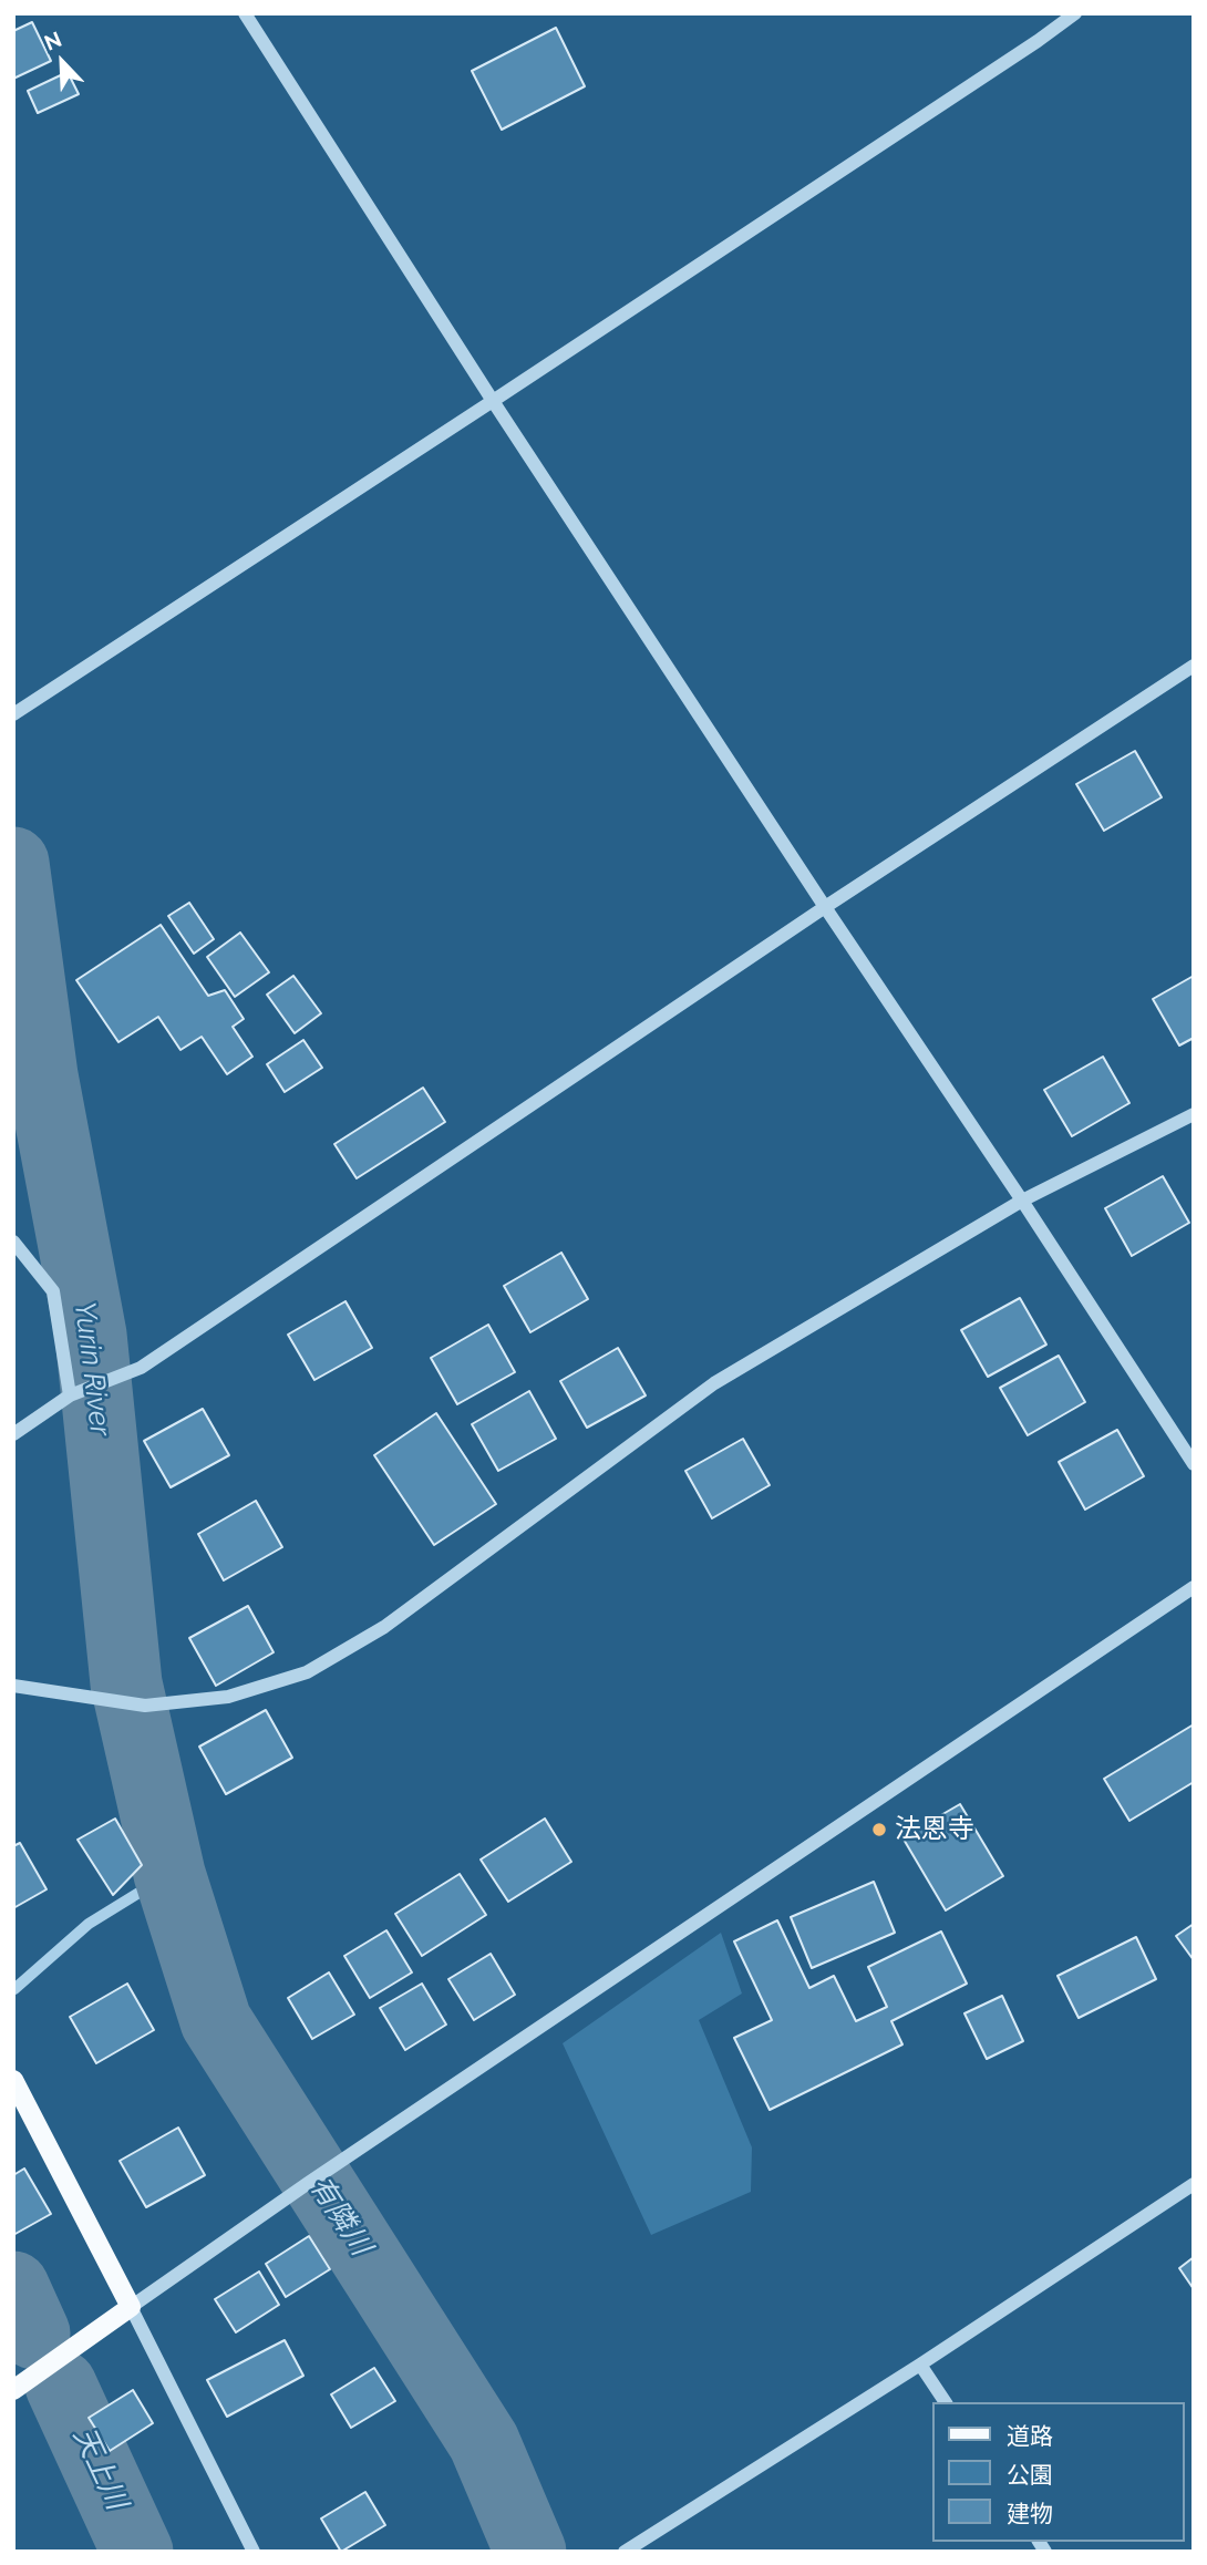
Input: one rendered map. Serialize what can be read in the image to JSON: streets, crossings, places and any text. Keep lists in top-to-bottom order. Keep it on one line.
{"water":["Yurin River","有隣川","天上川"],"places":["法恩寺"],"legend":["道路","公園","建物"],"north":"top left"}
